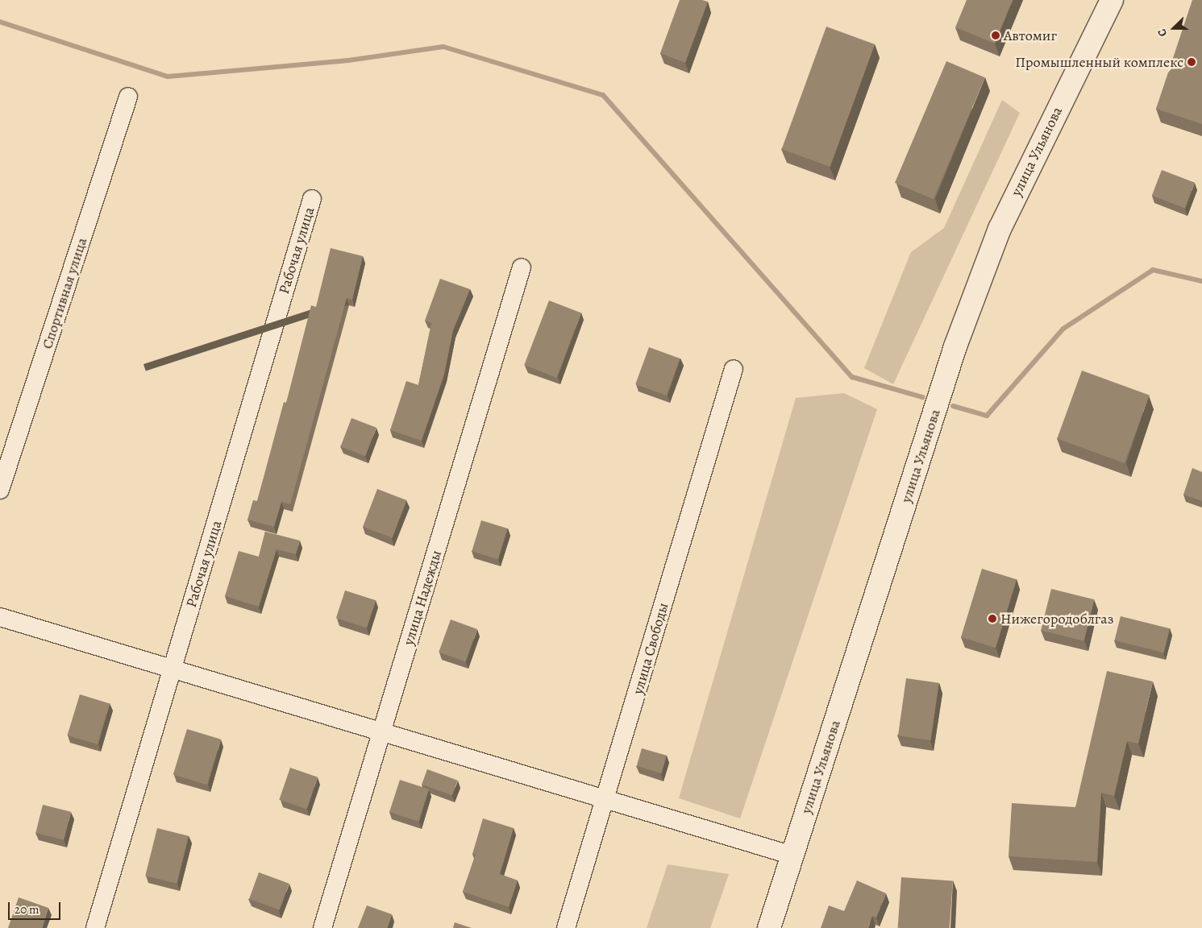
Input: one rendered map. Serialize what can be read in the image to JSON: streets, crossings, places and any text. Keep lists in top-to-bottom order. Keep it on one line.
{"streets":{"main road":["улица Ульянова"],"street":["Рабочая улица","Спортивная улица","улица Надежды","улица Свободы"]},"places":["Автомиг","Промышленный комплекс","Нижегородоблгаз"],"scale_bar":"20 m","north":"left"}
